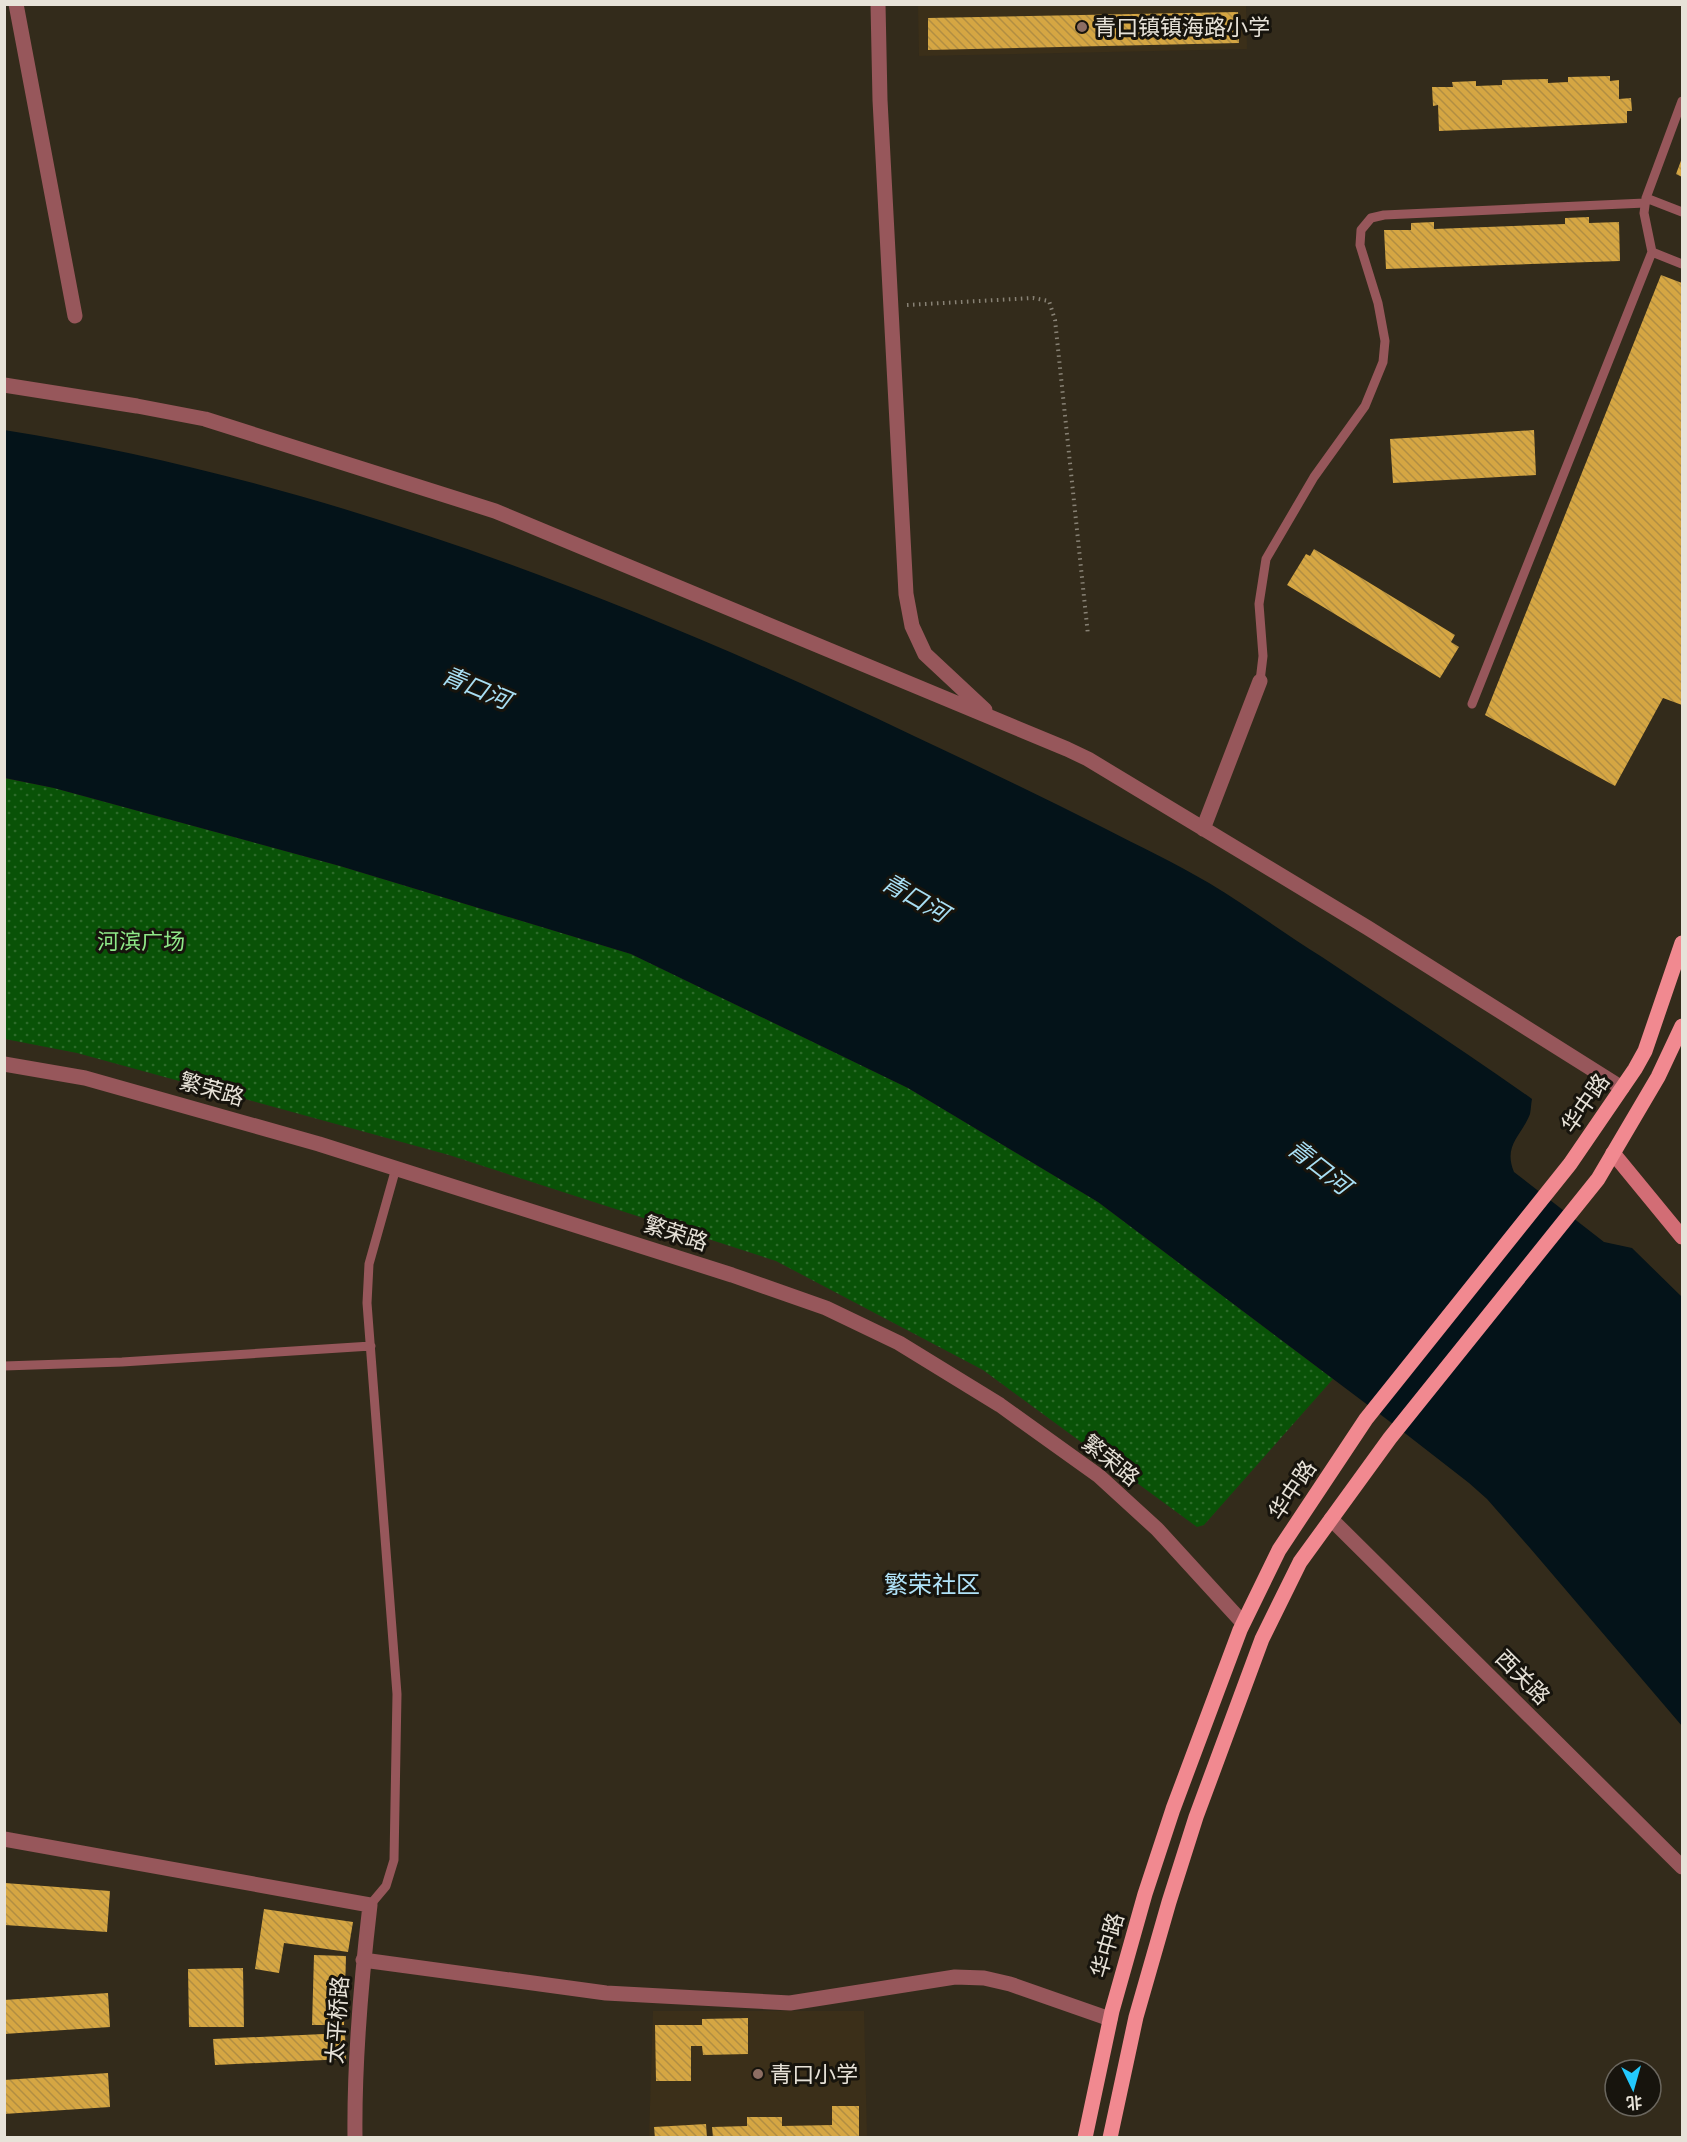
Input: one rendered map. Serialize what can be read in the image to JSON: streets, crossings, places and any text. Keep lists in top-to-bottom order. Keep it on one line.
{"streets":{"main road":["华中路"],"street":["繁荣路","西关路","太平桥路"]},"crossings":[["繁荣路","华中路"]],"districts":["繁荣社区"],"water":["青口河"],"parks":["河滨广场"],"places":["青口镇镇海路小学","青口小学"],"north":"bottom"}
